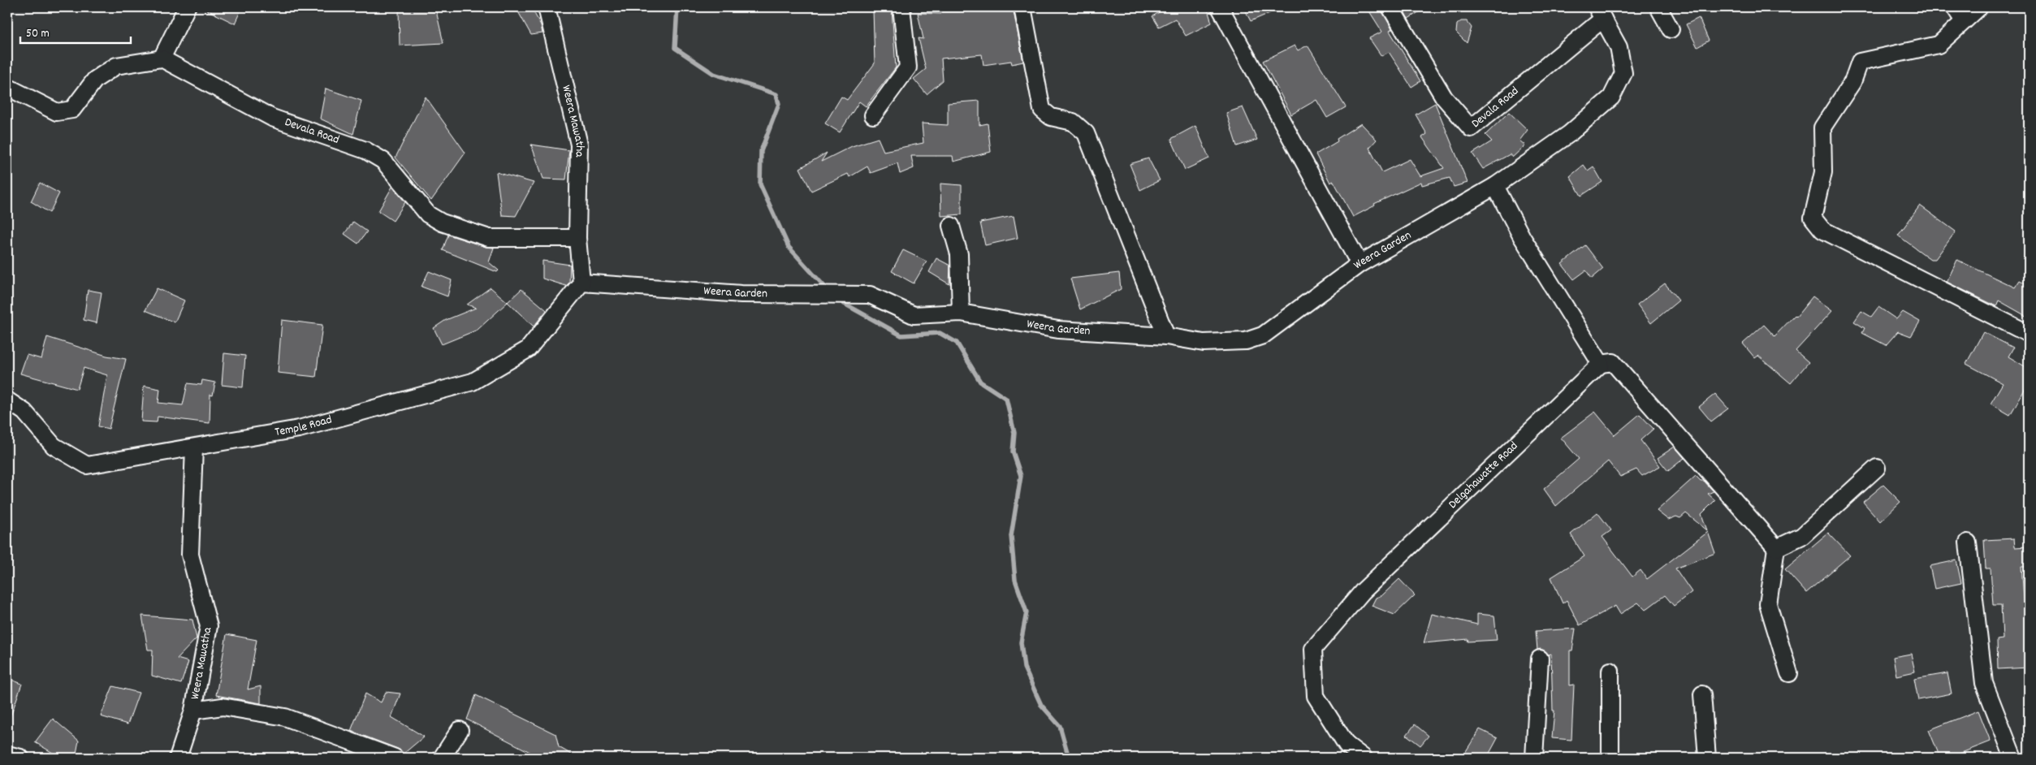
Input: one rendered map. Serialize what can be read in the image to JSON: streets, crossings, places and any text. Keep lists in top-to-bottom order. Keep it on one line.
{"streets":{"street":["Devala Road","Weera Mawatha","Weera Garden","Temple Road","Delgahawatte Road"]},"crossings":[["Devala Road","Weera Mawatha"],["Devala Road","Weera Garden"],["Weera Mawatha","Temple Road"],["Weera Garden","Temple Road"]],"scale_bar":"50 m"}
